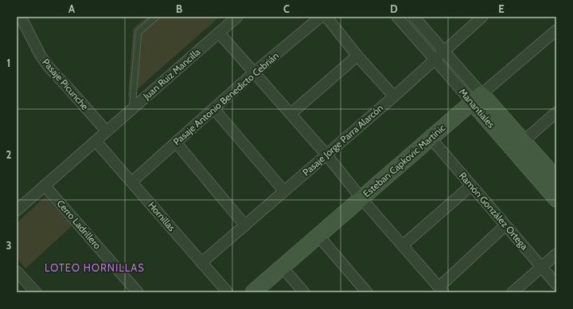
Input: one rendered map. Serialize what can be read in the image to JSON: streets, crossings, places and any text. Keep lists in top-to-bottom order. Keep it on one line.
{"streets":{"street":["Juan Ruiz Mancilla","Pasaje Picunche","Pasaje Antonio Benedicto Cebrián","Manantiales","Pasaje Jorge Parra Alarcón","Esteban Capkovic Martinic","Ramón González Ortega","Hornillas","Cerro Ladrillero"]},"crossings":[["Juan Ruiz Mancilla","Pasaje Picunche"],["Juan Ruiz Mancilla","Hornillas"],["Juan Ruiz Mancilla","Cerro Ladrillero"],["Pasaje Antonio Benedicto Cebrián","Hornillas"],["Manantiales","Pasaje Jorge Parra Alarcón"],["Manantiales","Esteban Capkovic Martinic"],["Pasaje Jorge Parra Alarcón","Hornillas"],["Esteban Capkovic Martinic","Ramón González Ortega"]],"districts":["LOTEO HORNILLAS"],"grid":{"columns":["A","B","C","D","E"],"rows":["1","2","3"]}}
